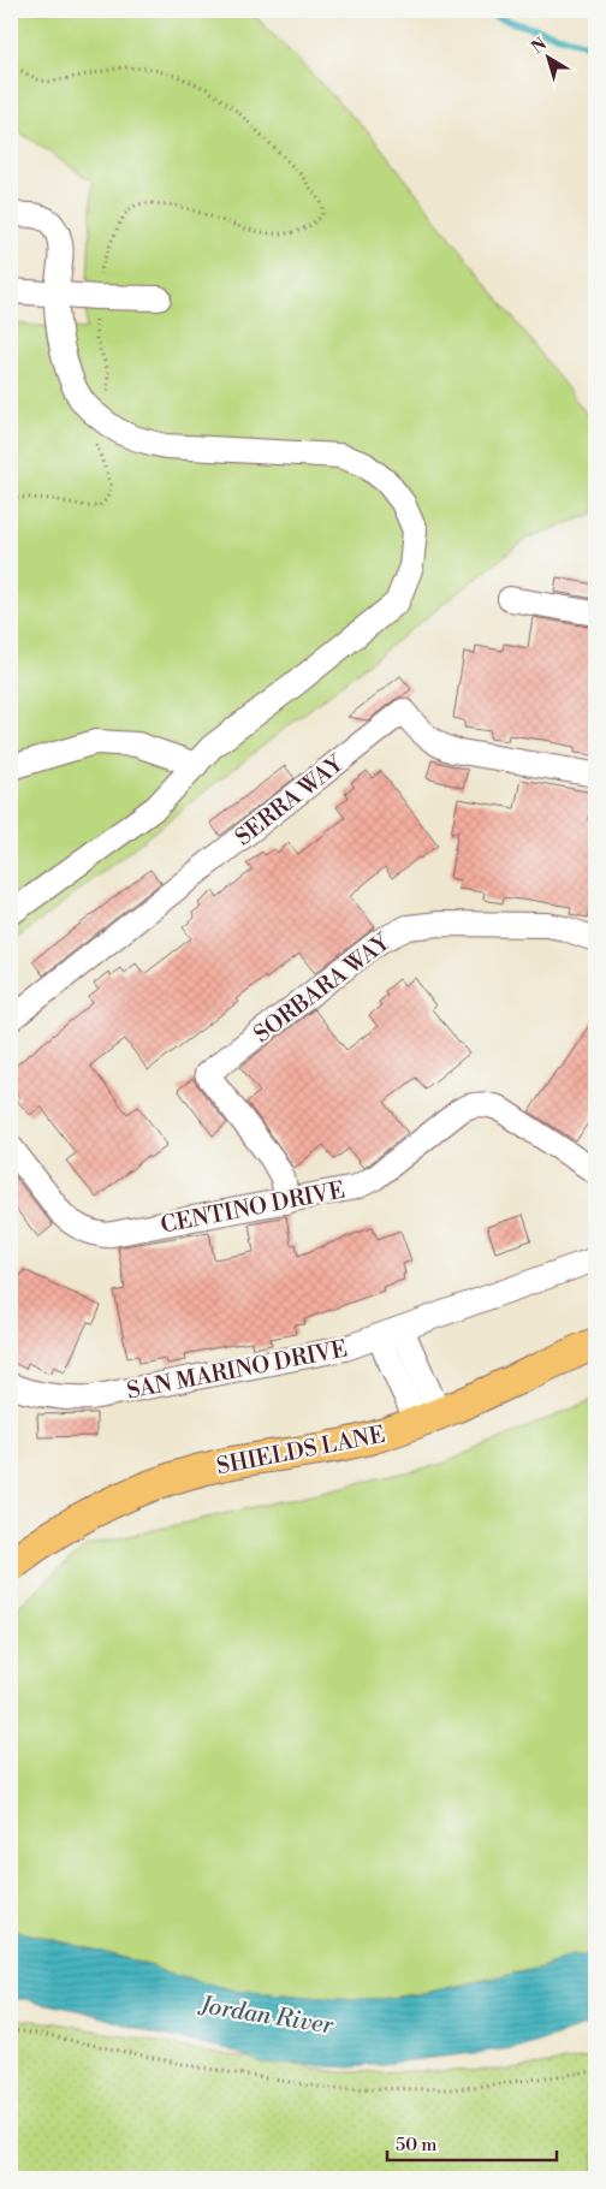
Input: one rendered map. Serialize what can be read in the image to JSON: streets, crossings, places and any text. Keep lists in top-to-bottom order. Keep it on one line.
{"streets":{"main road":["SHIELDS LANE"],"street":["SERRA WAY","SORBARA WAY","CENTINO DRIVE","SAN MARINO DRIVE"]},"crossings":[["SORBARA WAY","CENTINO DRIVE"]],"water":["Jordan River"],"scale_bar":"50 m","north":"top left"}
